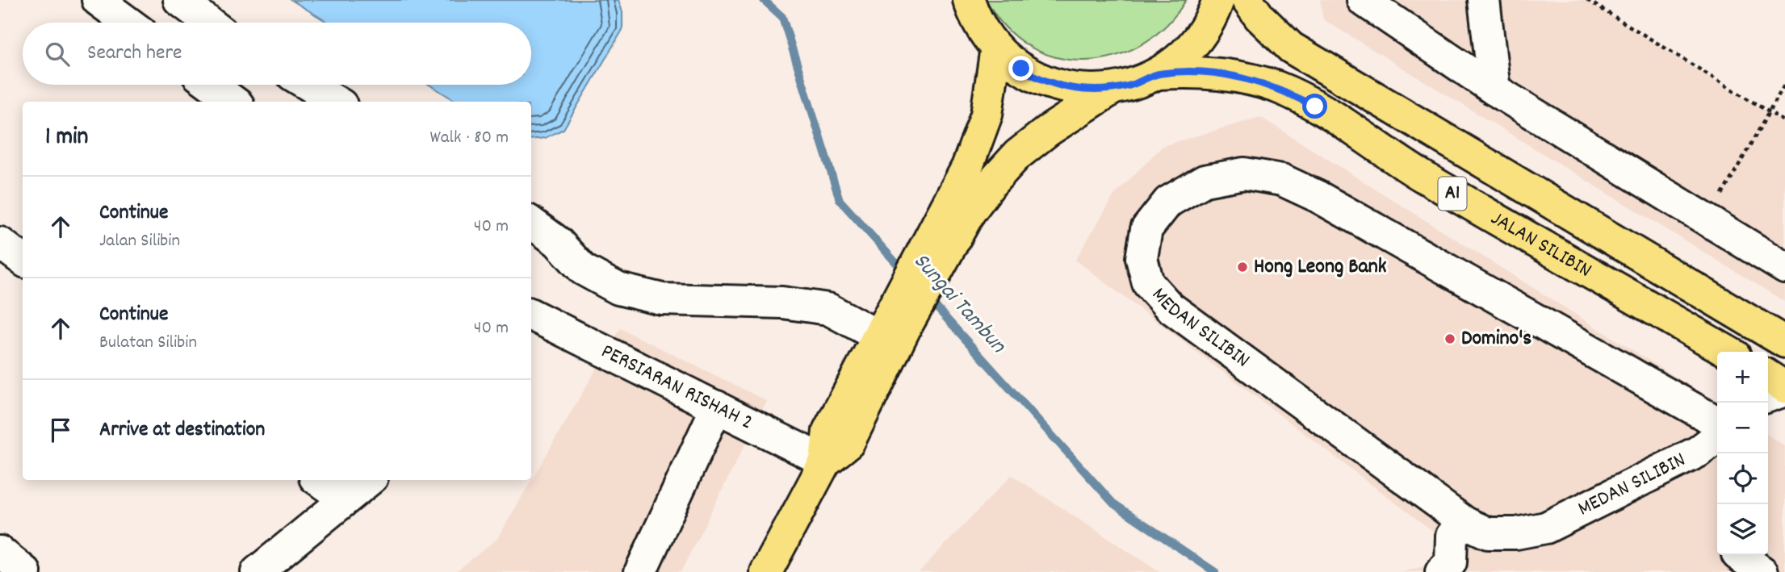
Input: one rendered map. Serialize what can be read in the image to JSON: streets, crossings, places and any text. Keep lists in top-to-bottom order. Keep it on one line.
{"streets":{"main road":["A1","JALAN SILIBIN"],"street":["MEDAN SILIBIN","PERSIARAN RISHAH 2"]},"crossings":[["A1","JALAN SILIBIN"]],"water":["Sungai Tambun"],"places":["Hong Leong Bank","Domino's"],"page":{"search":"Search here","heading":["1 min","Walk · 80 m"],"list":[["Continue","Jalan Silibin","40 m"],["Continue","Bulatan Silibin","40 m"],"Arrive at destination"],"map_buttons":["+","−"]}}
